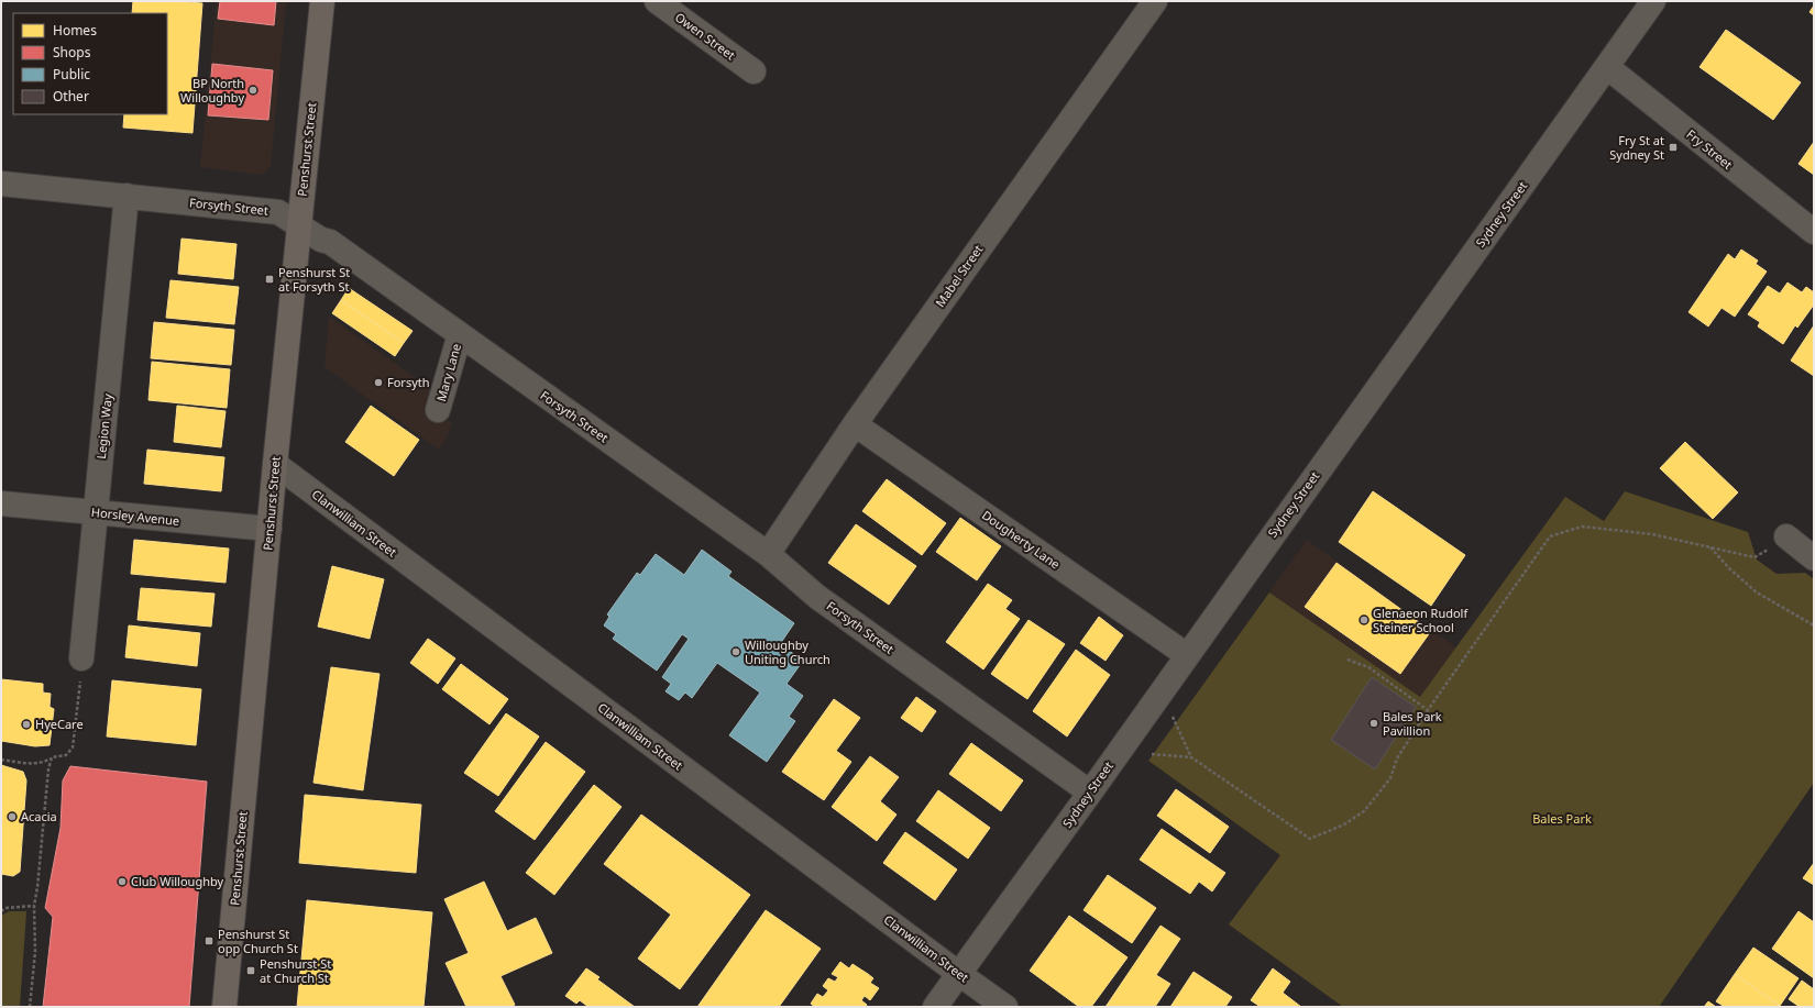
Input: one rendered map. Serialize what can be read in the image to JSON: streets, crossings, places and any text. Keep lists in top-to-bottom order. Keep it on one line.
{"streets":{"main road":["Penshurst Street"],"street":["Owen Street","Fry Street","Forsyth Street","Sydney Street","Mabel Street","Mary Lane","Legion Way","Horsley Avenue","Clanwilliam Street","Dougherty Lane"]},"crossings":[["Penshurst Street","Forsyth Street"],["Penshurst Street","Horsley Avenue"],["Penshurst Street","Clanwilliam Street"],["Fry Street","Sydney Street"],["Forsyth Street","Sydney Street"],["Forsyth Street","Mabel Street"],["Forsyth Street","Mary Lane"],["Forsyth Street","Legion Way"],["Sydney Street","Clanwilliam Street"],["Sydney Street","Dougherty Lane"],["Mabel Street","Dougherty Lane"],["Legion Way","Horsley Avenue"]],"parks":["Bales Park"],"places":{"other":["BP North Willoughby","Forsyth","Glenaeon Rudolf Steiner School","Willoughby Uniting Church","Bales Park Pavillion","HyeCare","Acacia","Club Willoughby"],"transit":["Fry St at Sydney St","Penshurst St at Forsyth St","Penshurst St opp Church St","Penshurst St at Church St"]},"legend":["Homes","Shops","Public","Other"]}
